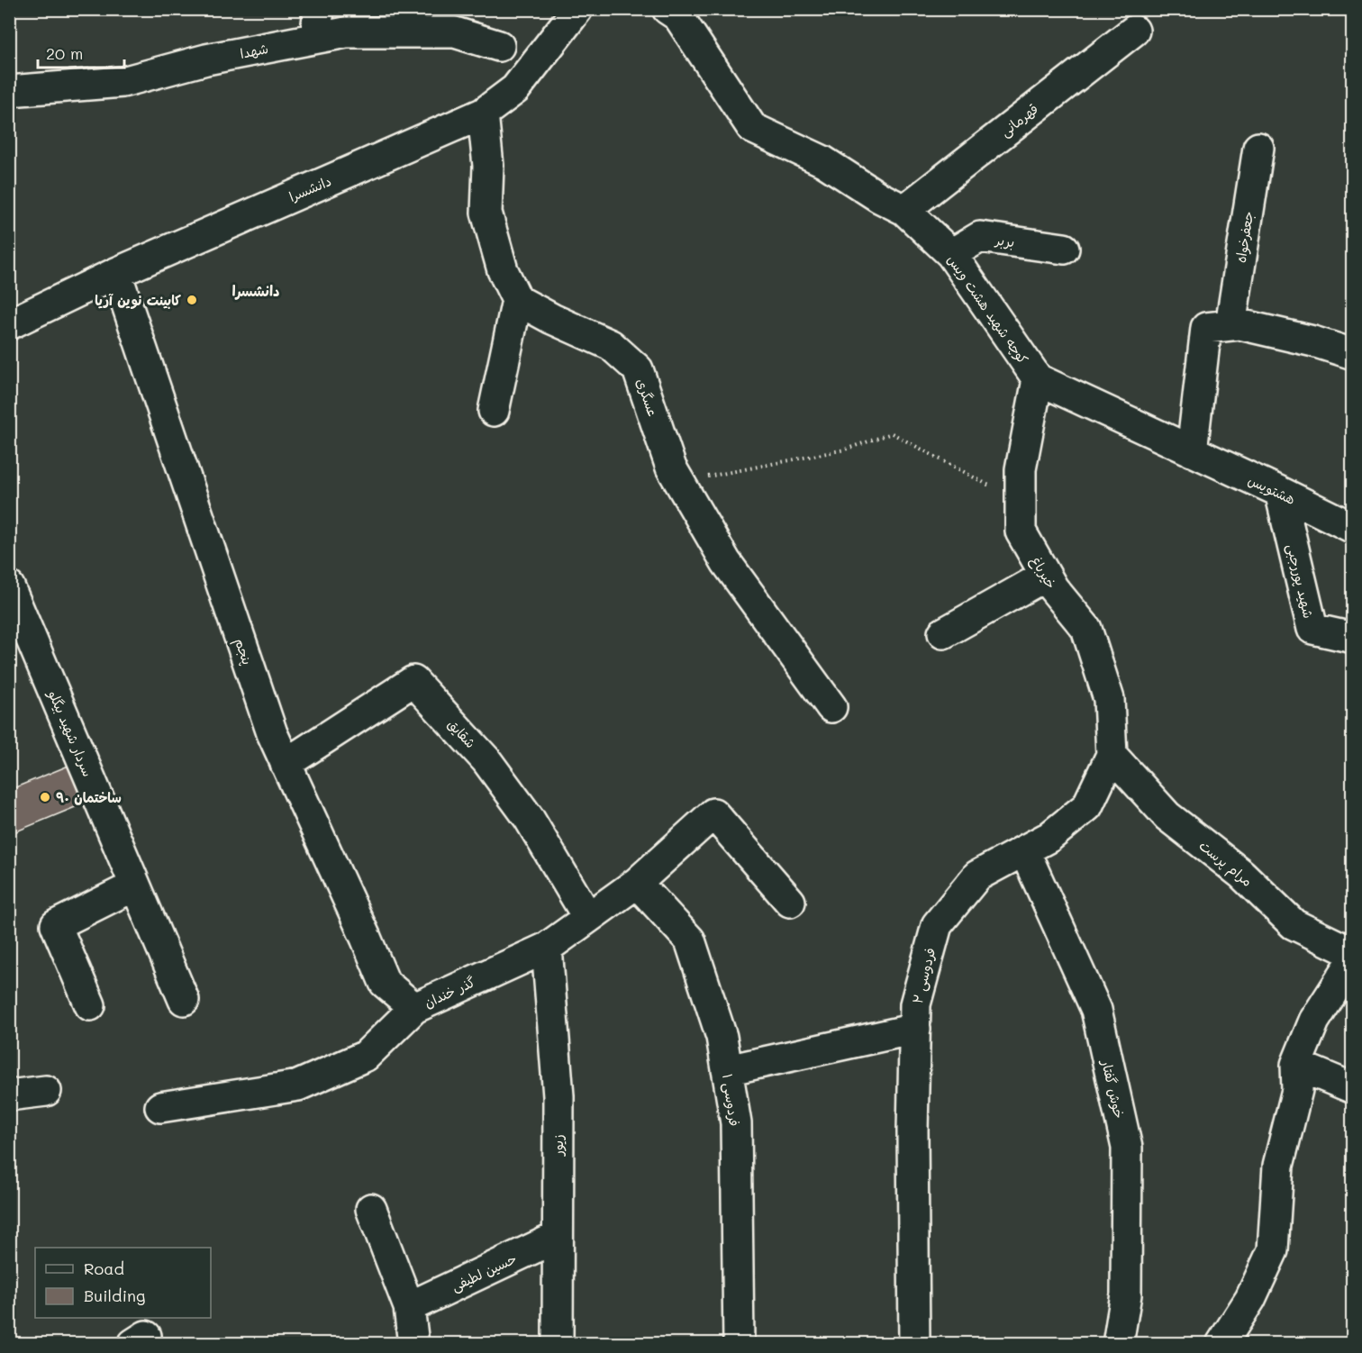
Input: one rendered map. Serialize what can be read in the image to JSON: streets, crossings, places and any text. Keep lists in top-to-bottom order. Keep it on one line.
{"streets":{"street":["شهدا","قهرمانی","دانشسرا","جعفرخواه","بربر","کوچه شهید هشت ویس","عسگری","هشتویس","خیرباغ","شهید پوررجبی","پنجم","سردار شهید بیگلو","شقایق","مرام پرست","فردوسی ۲","گذر خندان","خوش گفتار","فردوسی ۱","زیور","حسین لطیفی"]},"crossings":[["قهرمانی","کوچه شهید هشت ویس"],["دانشسرا","پنجم"],["بربر","کوچه شهید هشت ویس"],["کوچه شهید هشت ویس","خیرباغ"],["هشتویس","شهید پوررجبی"],["خیرباغ","مرام پرست"],["خیرباغ","فردوسی ۲"],["پنجم","شقایق"],["پنجم","گذر خندان"],["شقایق","گذر خندان"],["مرام پرست","فردوسی ۲"],["فردوسی ۲","خوش گفتار"],["گذر خندان","فردوسی ۱"],["گذر خندان","زیور"],["زیور","حسین لطیفی"]],"districts":["دانشسرا"],"places":["کابینت نوین آریا","ساختمان ۹۰"],"legend":["Road","Building"],"scale_bar":"20 m"}
